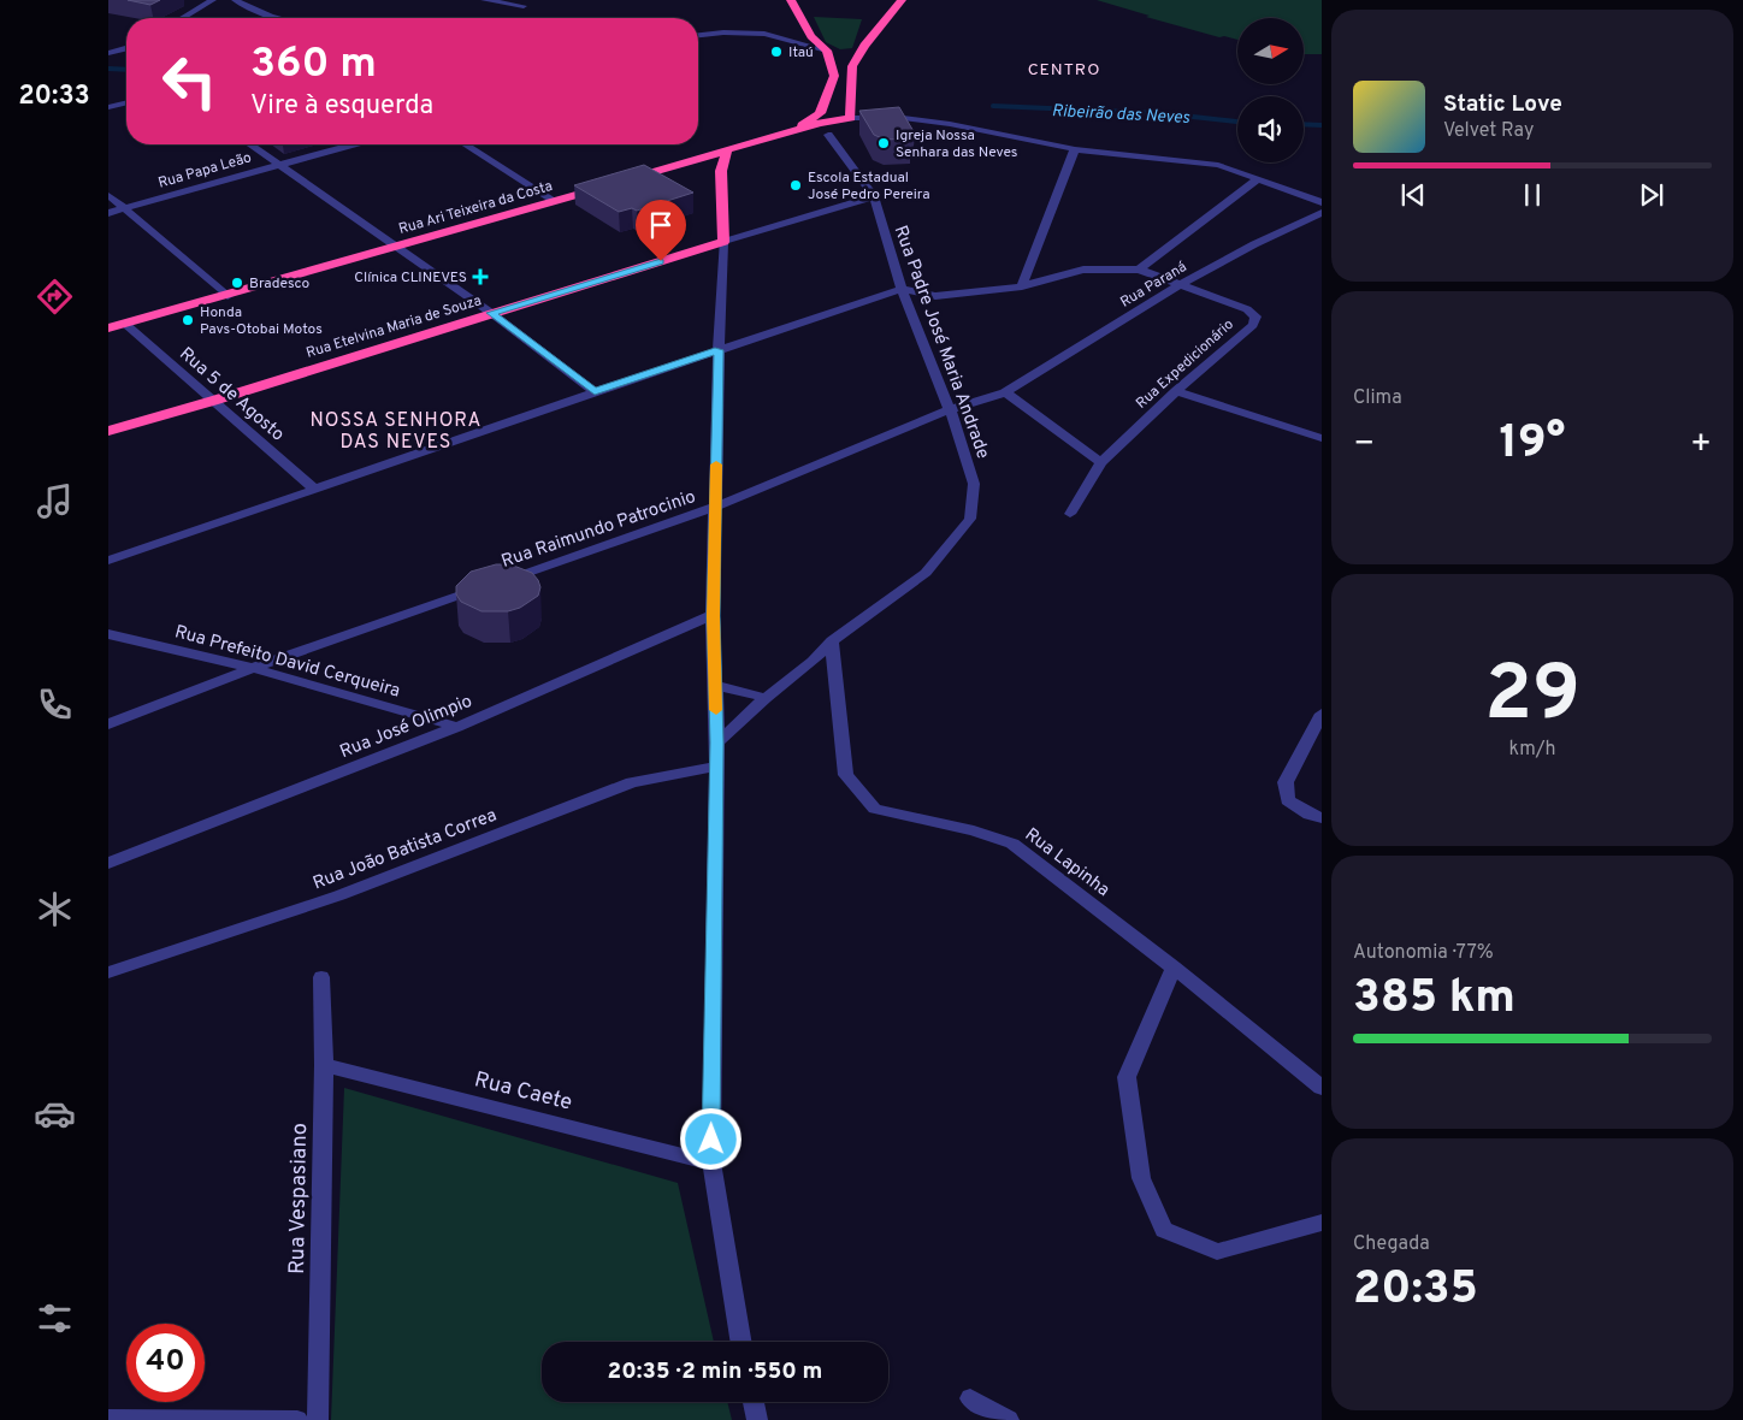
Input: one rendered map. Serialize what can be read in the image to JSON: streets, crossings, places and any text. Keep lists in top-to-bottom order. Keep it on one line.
{"streets":{"highway":["Rua Ari Teixeira da Costa","Rua Etelvina Maria de Souza"],"street":["Rua Papa Leão","Rua Paraná","Rua Padre José Maria Andrade","Rua Expedicionário","Rua 5 de Agosto","Rua Raimundo Patrocinio","Rua Prefeito David Cerqueira","Rua José Olimpio","Rua João Batista Correa","Rua Lapinha","Rua Caete","Rua Vespasiano"]},"crossings":[["Rua Ari Teixeira da Costa","Rua 5 de Agosto"],["Rua Paraná","Rua Padre José Maria Andrade"],["Rua Paraná","Rua Expedicionário"],["Rua Paraná","Rua Raimundo Patrocinio"],["Rua Etelvina Maria de Souza","Rua 5 de Agosto"],["Rua Padre José Maria Andrade","Rua Expedicionário"],["Rua Padre José Maria Andrade","Rua Raimundo Patrocinio"],["Rua Padre José Maria Andrade","Rua Lapinha"],["Rua Raimundo Patrocinio","Rua Prefeito David Cerqueira"],["Rua Prefeito David Cerqueira","Rua José Olimpio"],["Rua Caete","Rua Vespasiano"]],"districts":["CENTRO","NOSSA SENHORA DAS NEVES"],"water":["Ribeirão das Neves"],"places":{"other":["Itaú","Igreja Nossa Senhara das Neves","Escola Estadual José Pedro Pereira","Bradesco","Honda Pavs-Otobai Motos"],"health":["Clínica CLINEVES"]},"north":"right","page":{"tabs":"20:33","turn":["360 m","Vire à esquerda"],"song":["Static Love","Velvet Ray"],"tile":["Clima",["29","km/h"],["Autonomia · 77%","385 km"],["Chegada","20:35"]],"heat":["−","19°","+"],"limit":"40","trip":"20:35 · 2 min · 550 m"}}
